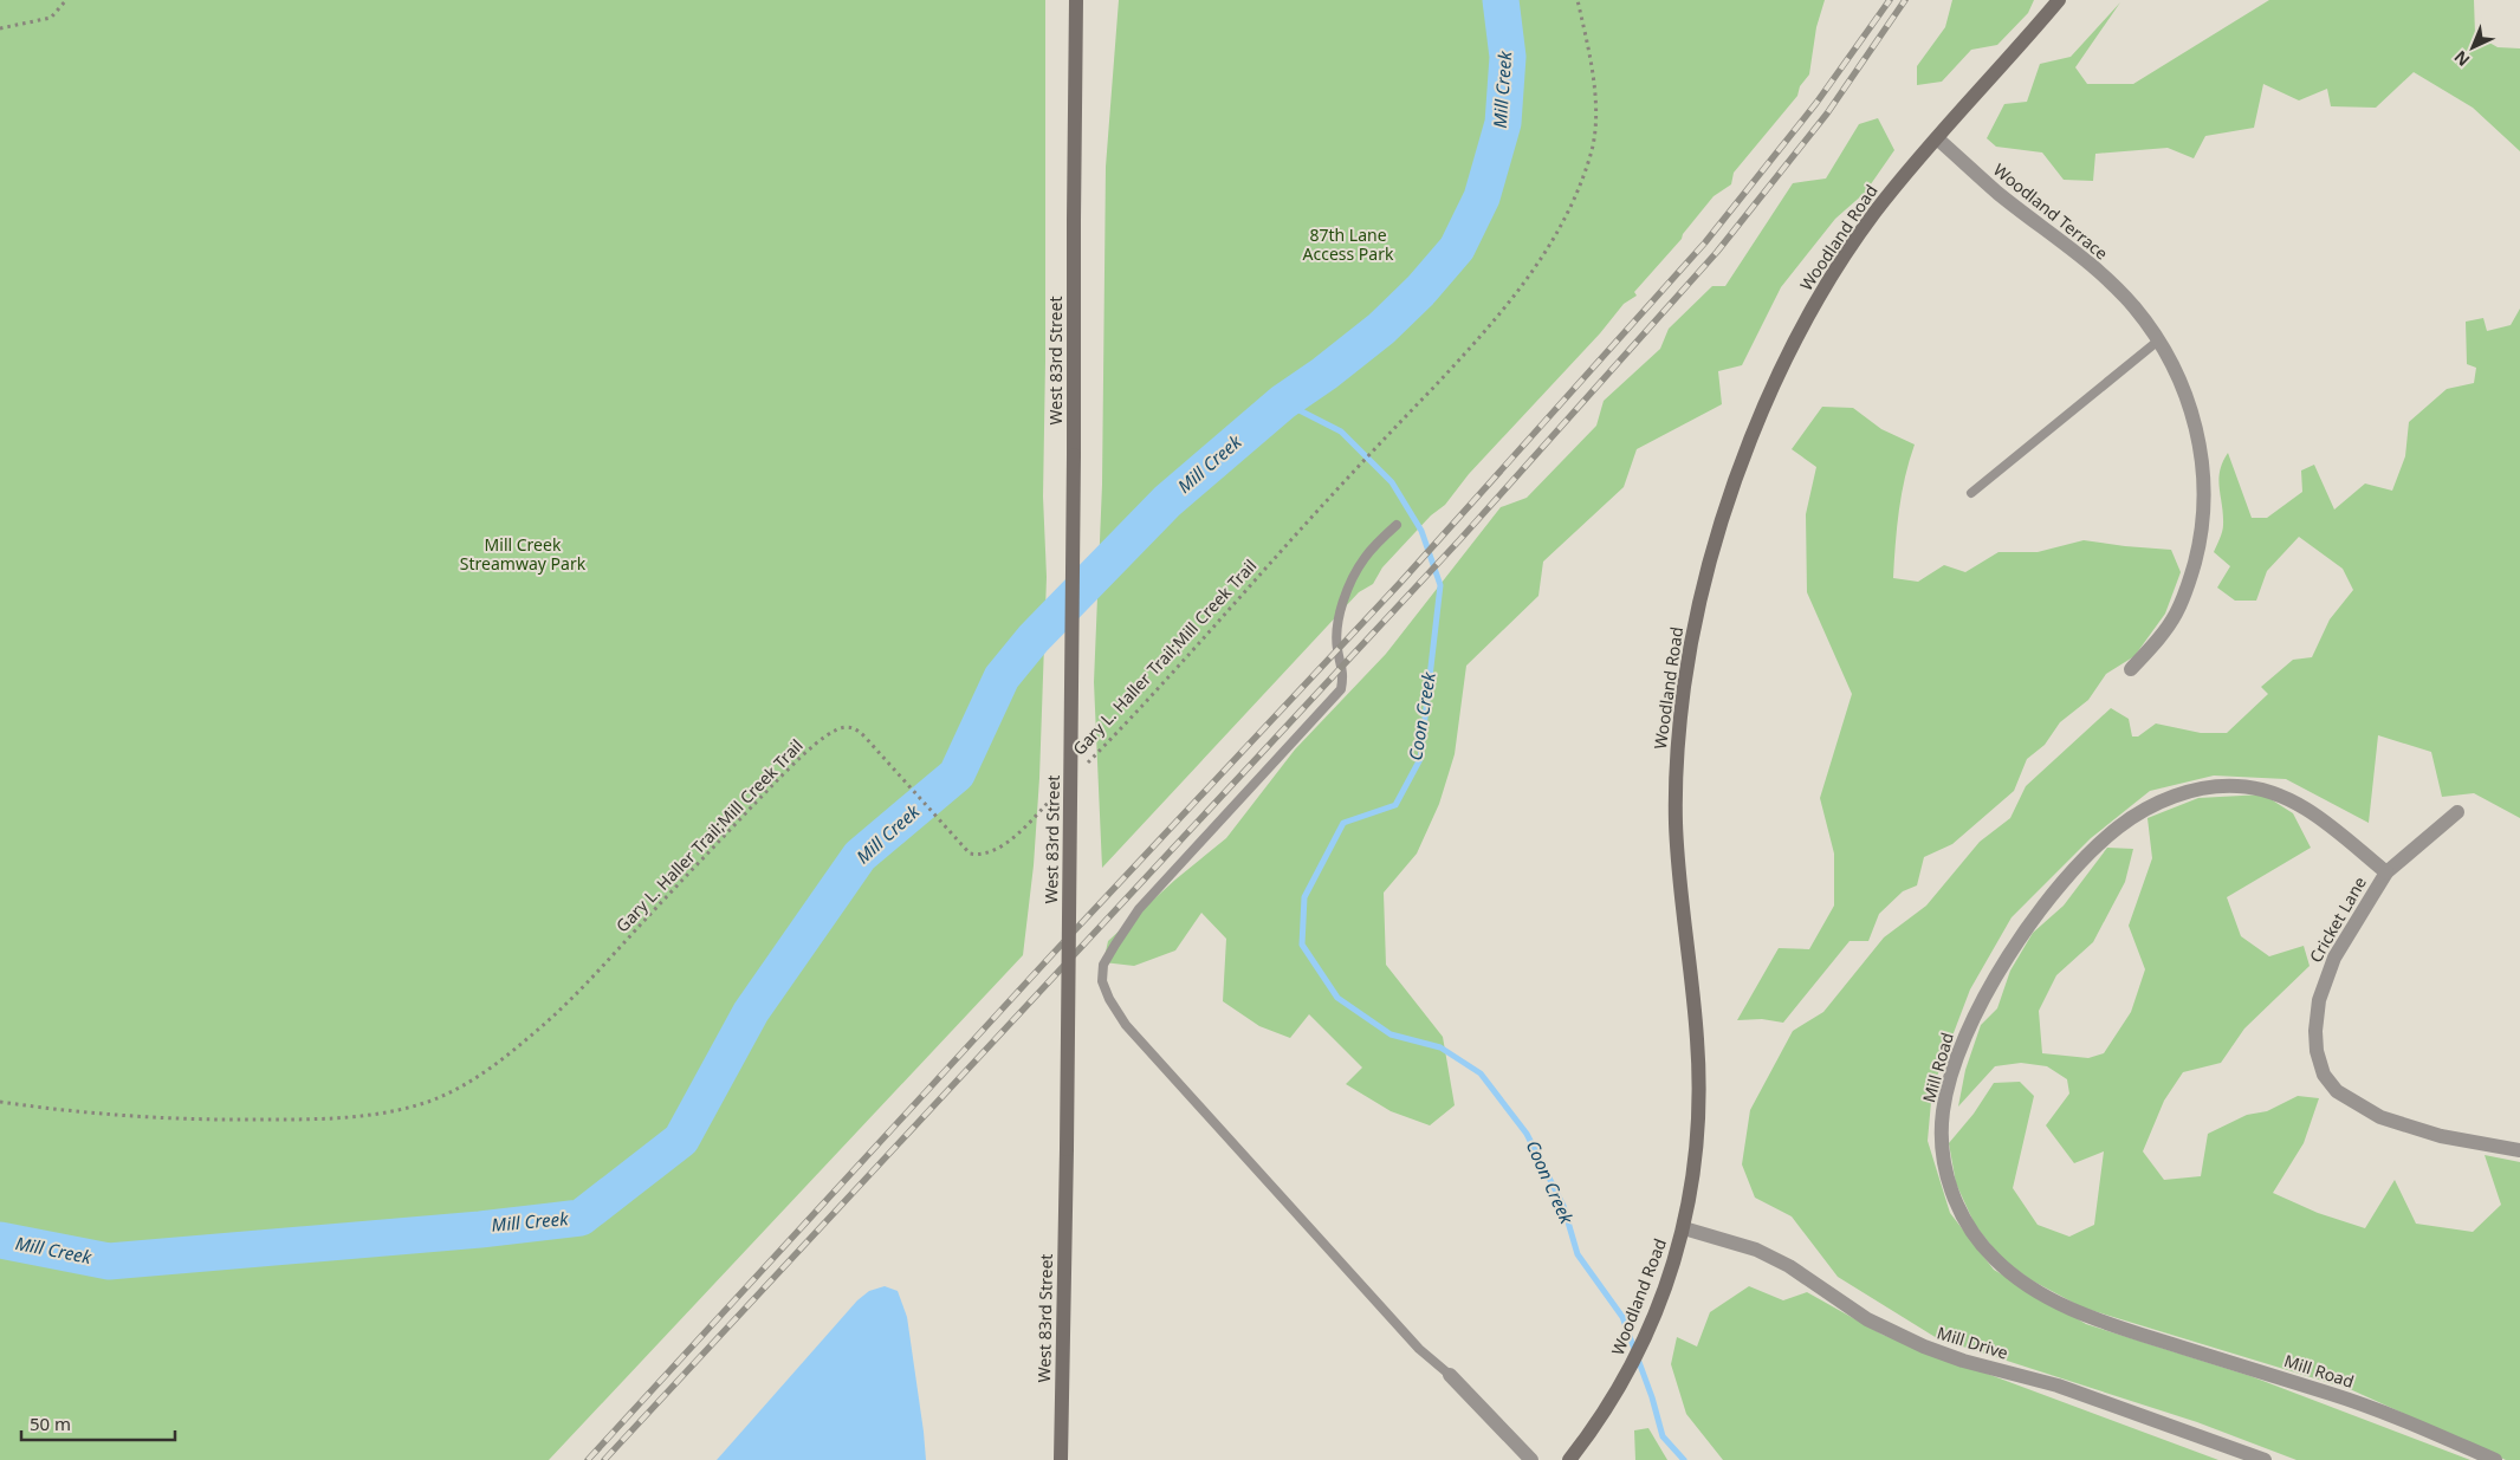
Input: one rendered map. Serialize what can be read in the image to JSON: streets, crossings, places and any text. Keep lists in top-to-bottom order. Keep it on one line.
{"streets":{"main road":["Woodland Road","West 83rd Street"],"street":["Woodland Terrace","Cricket Lane","Mill Road","Mill Drive"],"path":["Gary L. Haller Trail;Mill Creek Trail"]},"crossings":[["Woodland Terrace","Woodland Road"],["Woodland Road","Mill Drive"],["Cricket Lane","Mill Road"]],"water":["Mill Creek","Coon Creek"],"parks":["87th Lane Access Park","Mill Creek Streamway Park"],"scale_bar":"50 m","north":"bottom left"}
